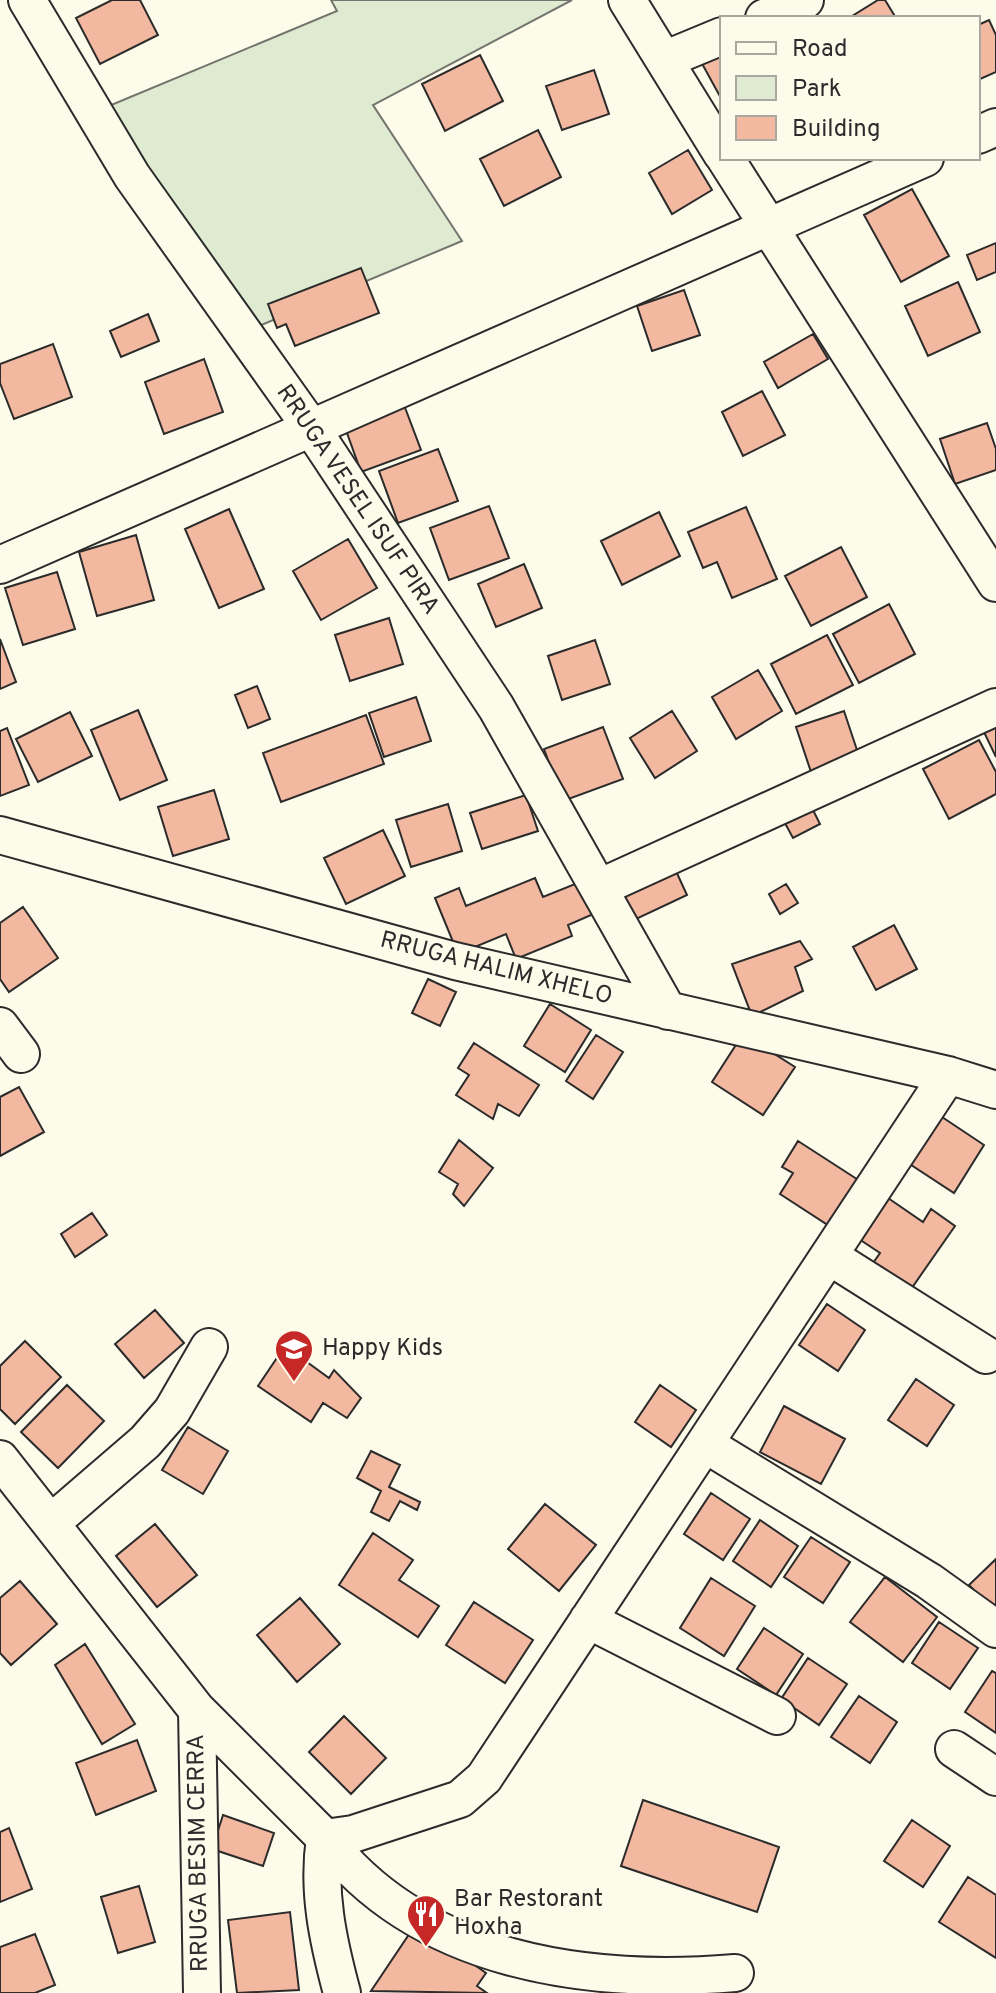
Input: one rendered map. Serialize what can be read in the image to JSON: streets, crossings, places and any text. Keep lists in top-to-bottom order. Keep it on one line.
{"streets":{"street":["RRUGA VESEL ISUF PIRA","RRUGA HALIM XHELO","RRUGA BESIM CERRA"]},"crossings":[["RRUGA VESEL ISUF PIRA","RRUGA HALIM XHELO"]],"places":{"school or university":["Happy Kids"],"restaurant":["Bar Restorant Hoxha"]},"legend":["Road","Park","Building"]}
